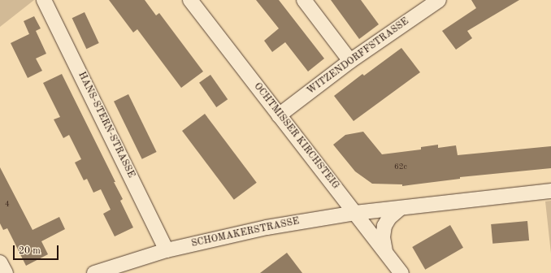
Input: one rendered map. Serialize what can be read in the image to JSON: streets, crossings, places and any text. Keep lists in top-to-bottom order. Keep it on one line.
{"streets":{"street":["WITZENDORFFSTRASSE","HANS-STERN-STRASSE","OCHTMISSER KIRCHSTEIG","SCHOMAKERSTRASSE"]},"crossings":[["WITZENDORFFSTRASSE","OCHTMISSER KIRCHSTEIG"],["HANS-STERN-STRASSE","SCHOMAKERSTRASSE"],["OCHTMISSER KIRCHSTEIG","SCHOMAKERSTRASSE"]],"house_numbers":["62c","4"],"scale_bar":"20 m"}
